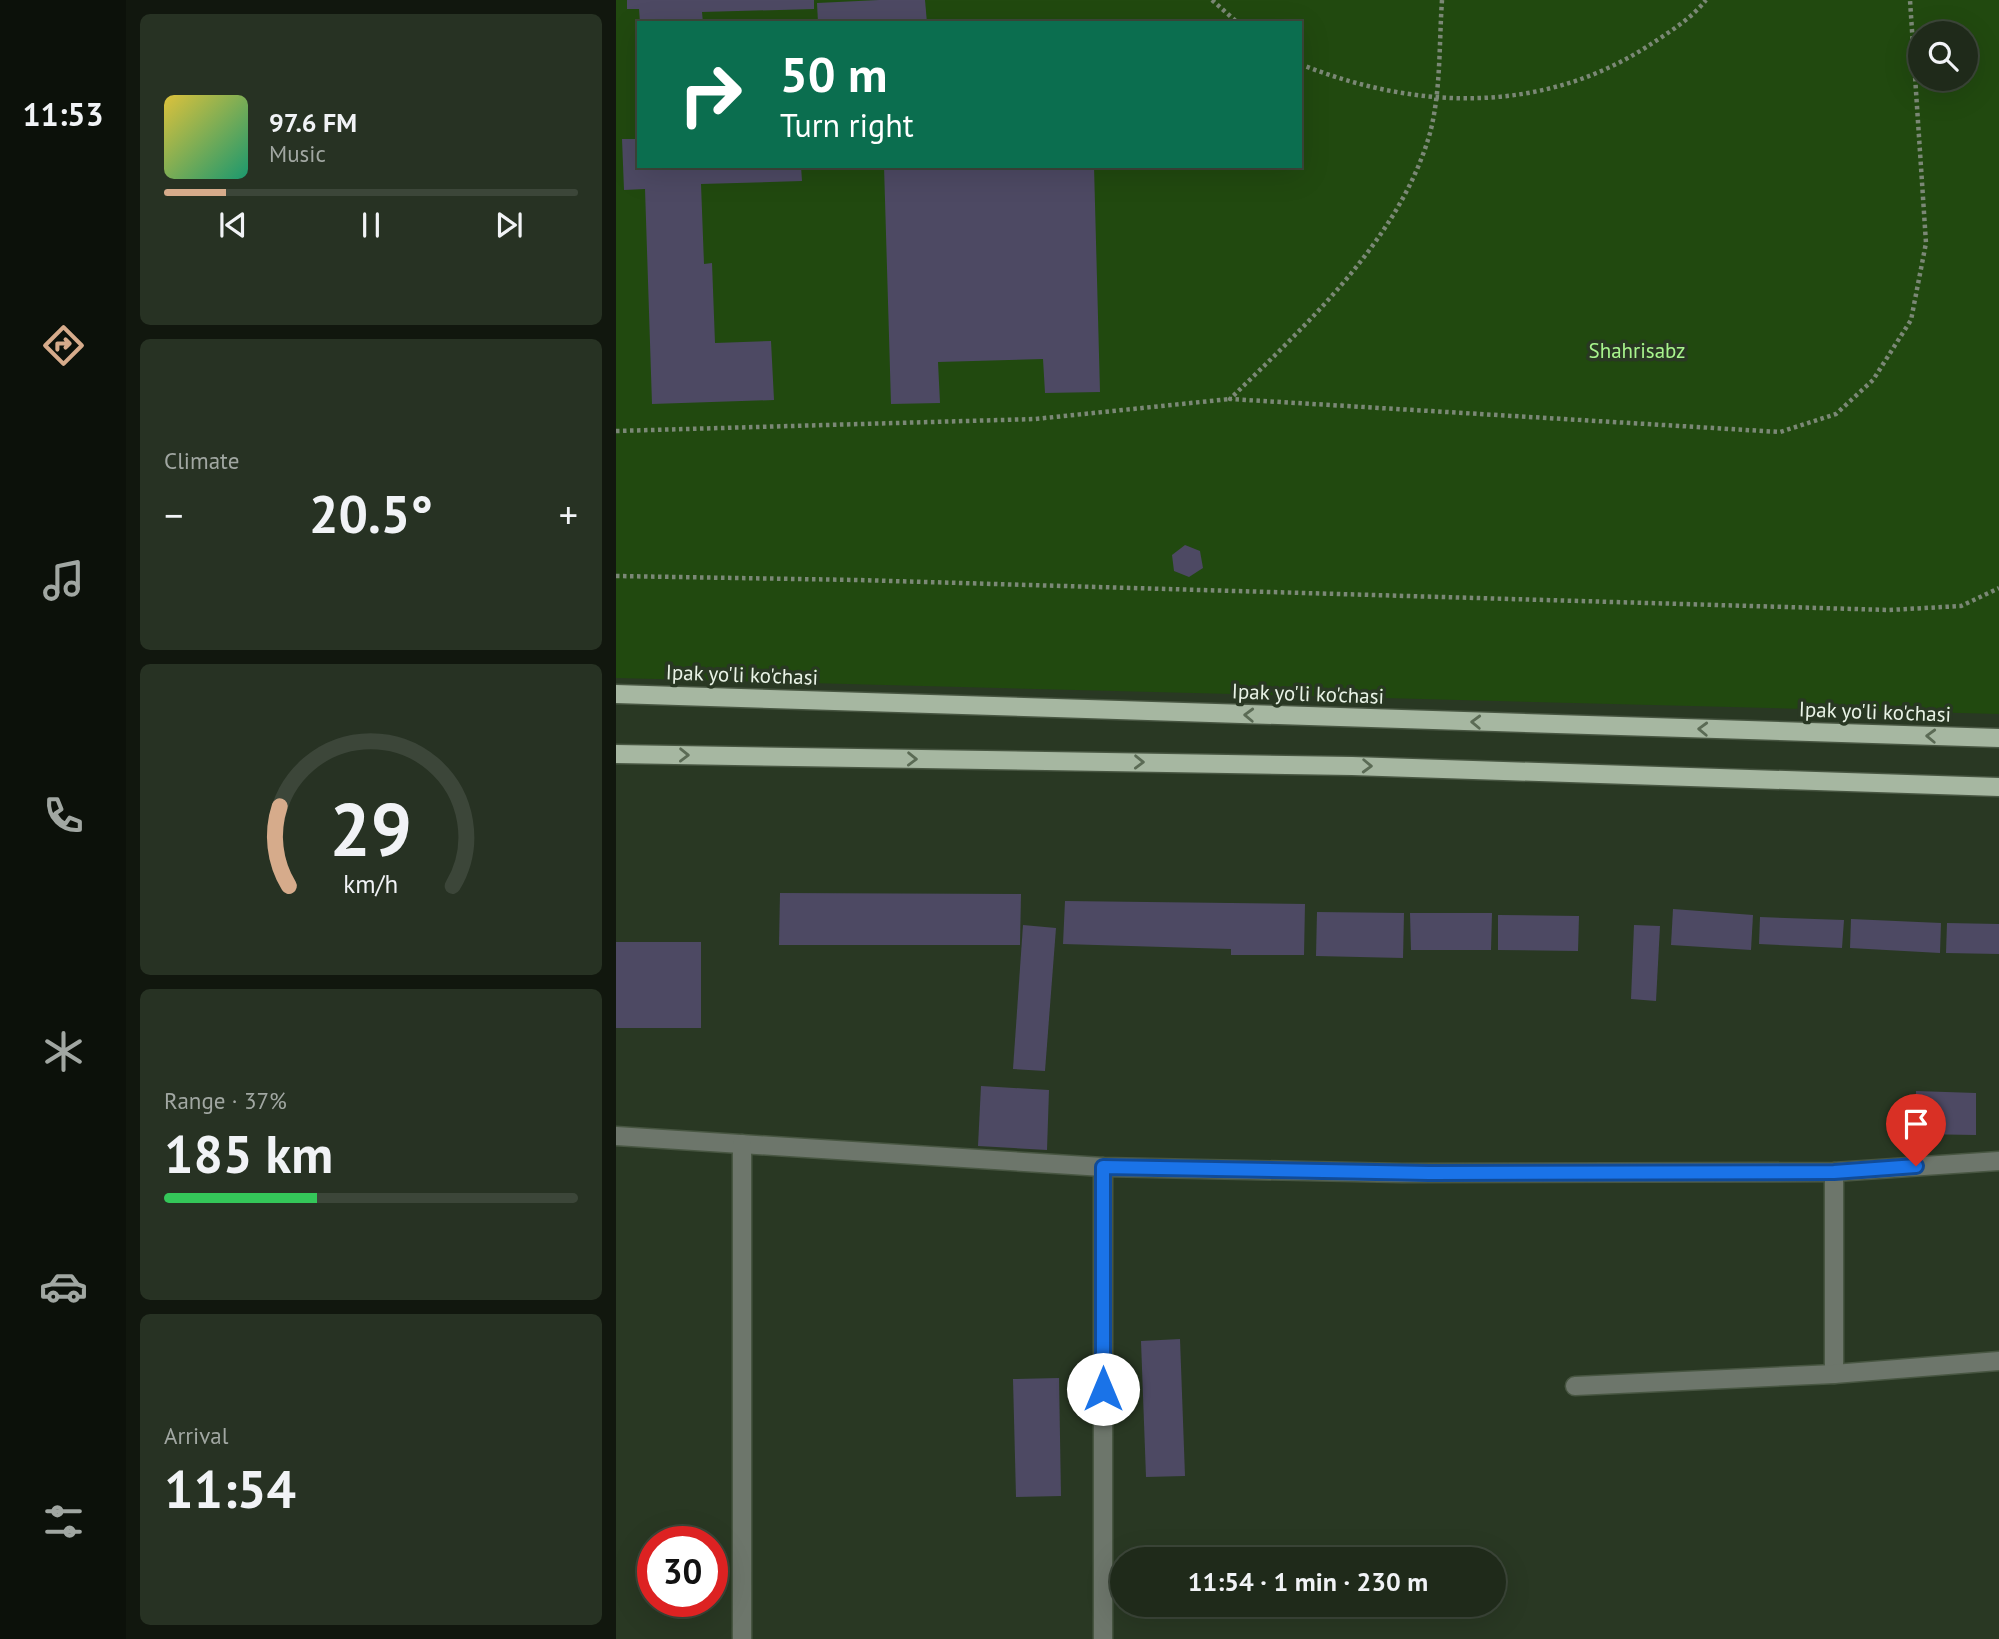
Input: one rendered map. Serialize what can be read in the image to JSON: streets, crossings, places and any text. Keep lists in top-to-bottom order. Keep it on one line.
{"streets":{"main road":["Ipak yo'li ko'chasi"]},"parks":["Shahrisabz"],"page":{"tabs":"11:53","turn":["50 m","Turn right"],"song":["97.6 FM","Music"],"tile":["Climate",["Range · 37%","185 km"],["Arrival","11:54"]],"heat":["−","20.5°","+"],"limit":"30","trip":"11:54 · 1 min · 230 m","gauge":["29","km/h"]}}
